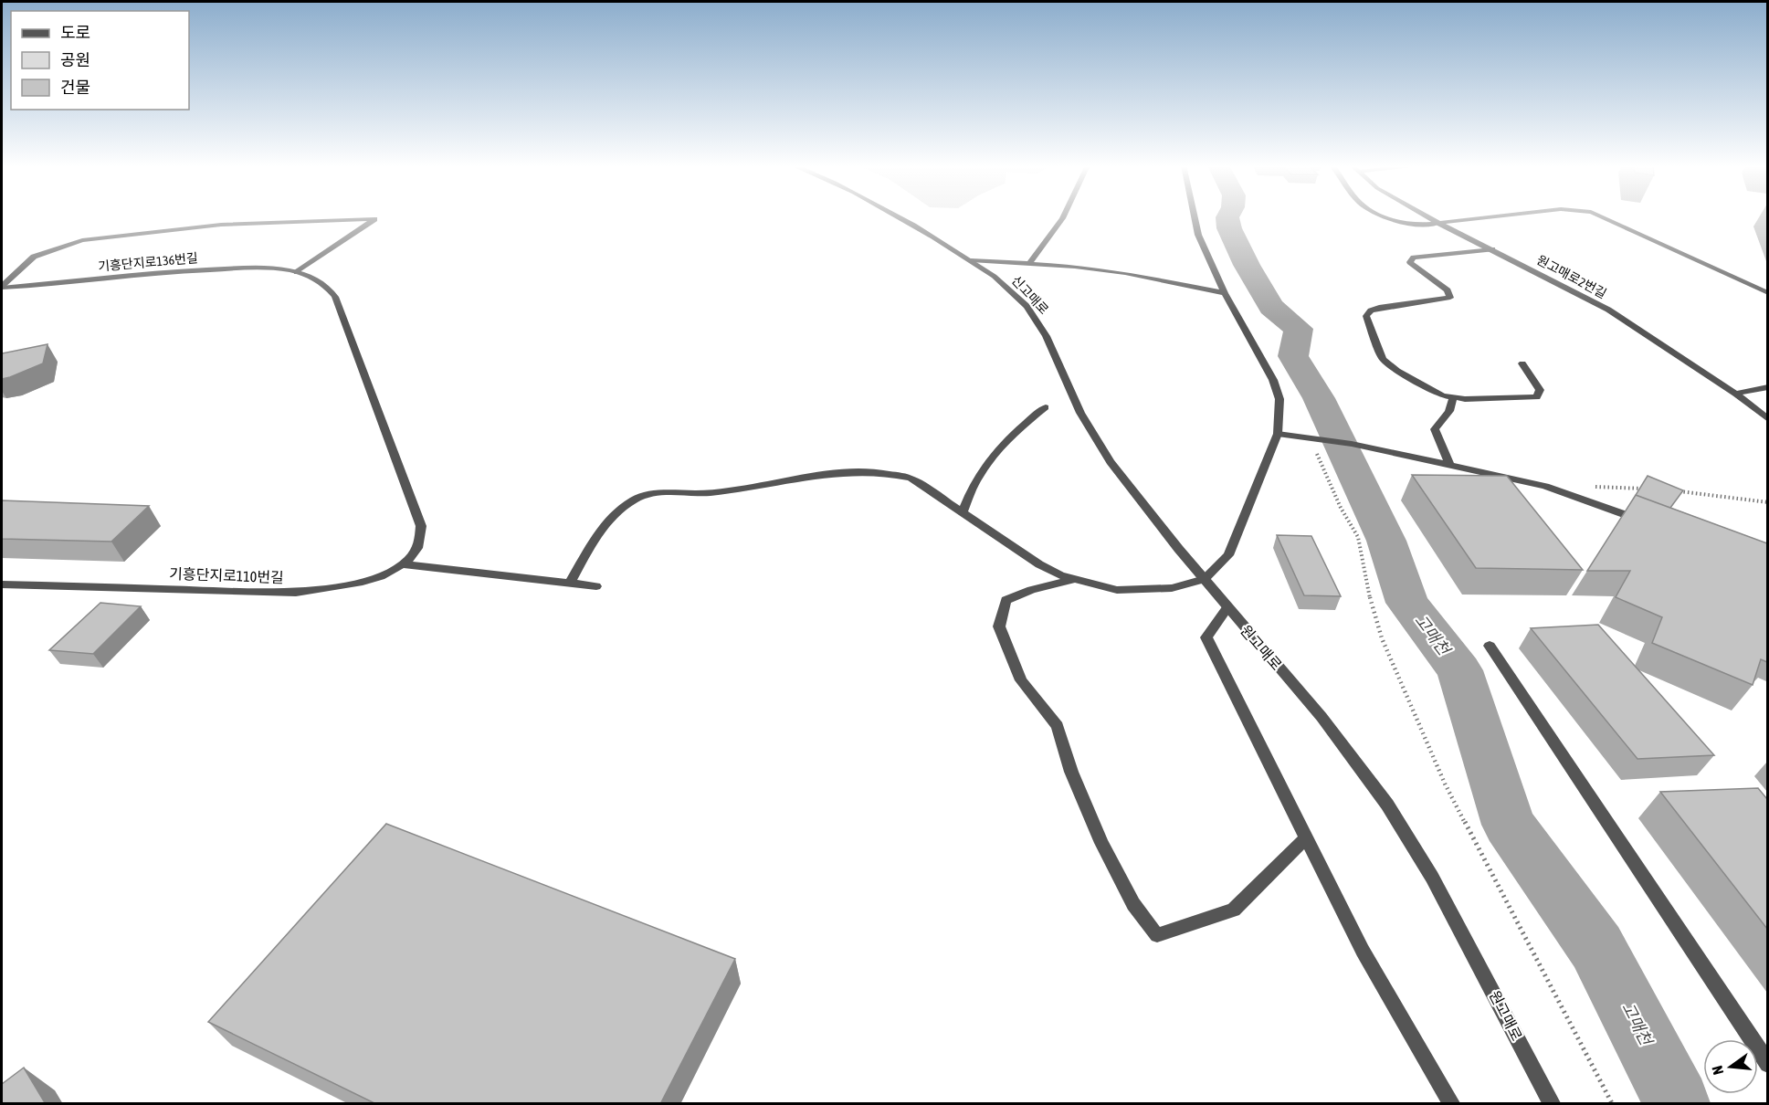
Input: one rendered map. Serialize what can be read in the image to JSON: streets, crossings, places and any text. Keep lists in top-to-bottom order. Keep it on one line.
{"streets":{"street":["기흥단지로136번길","원고매로2번길","신고매로","기흥단지로110번길","원고매로"]},"crossings":[["기흥단지로136번길","기흥단지로110번길"],["신고매로","원고매로"]],"water":["고매천"],"legend":["도로","공원","건물"],"north":"left"}
